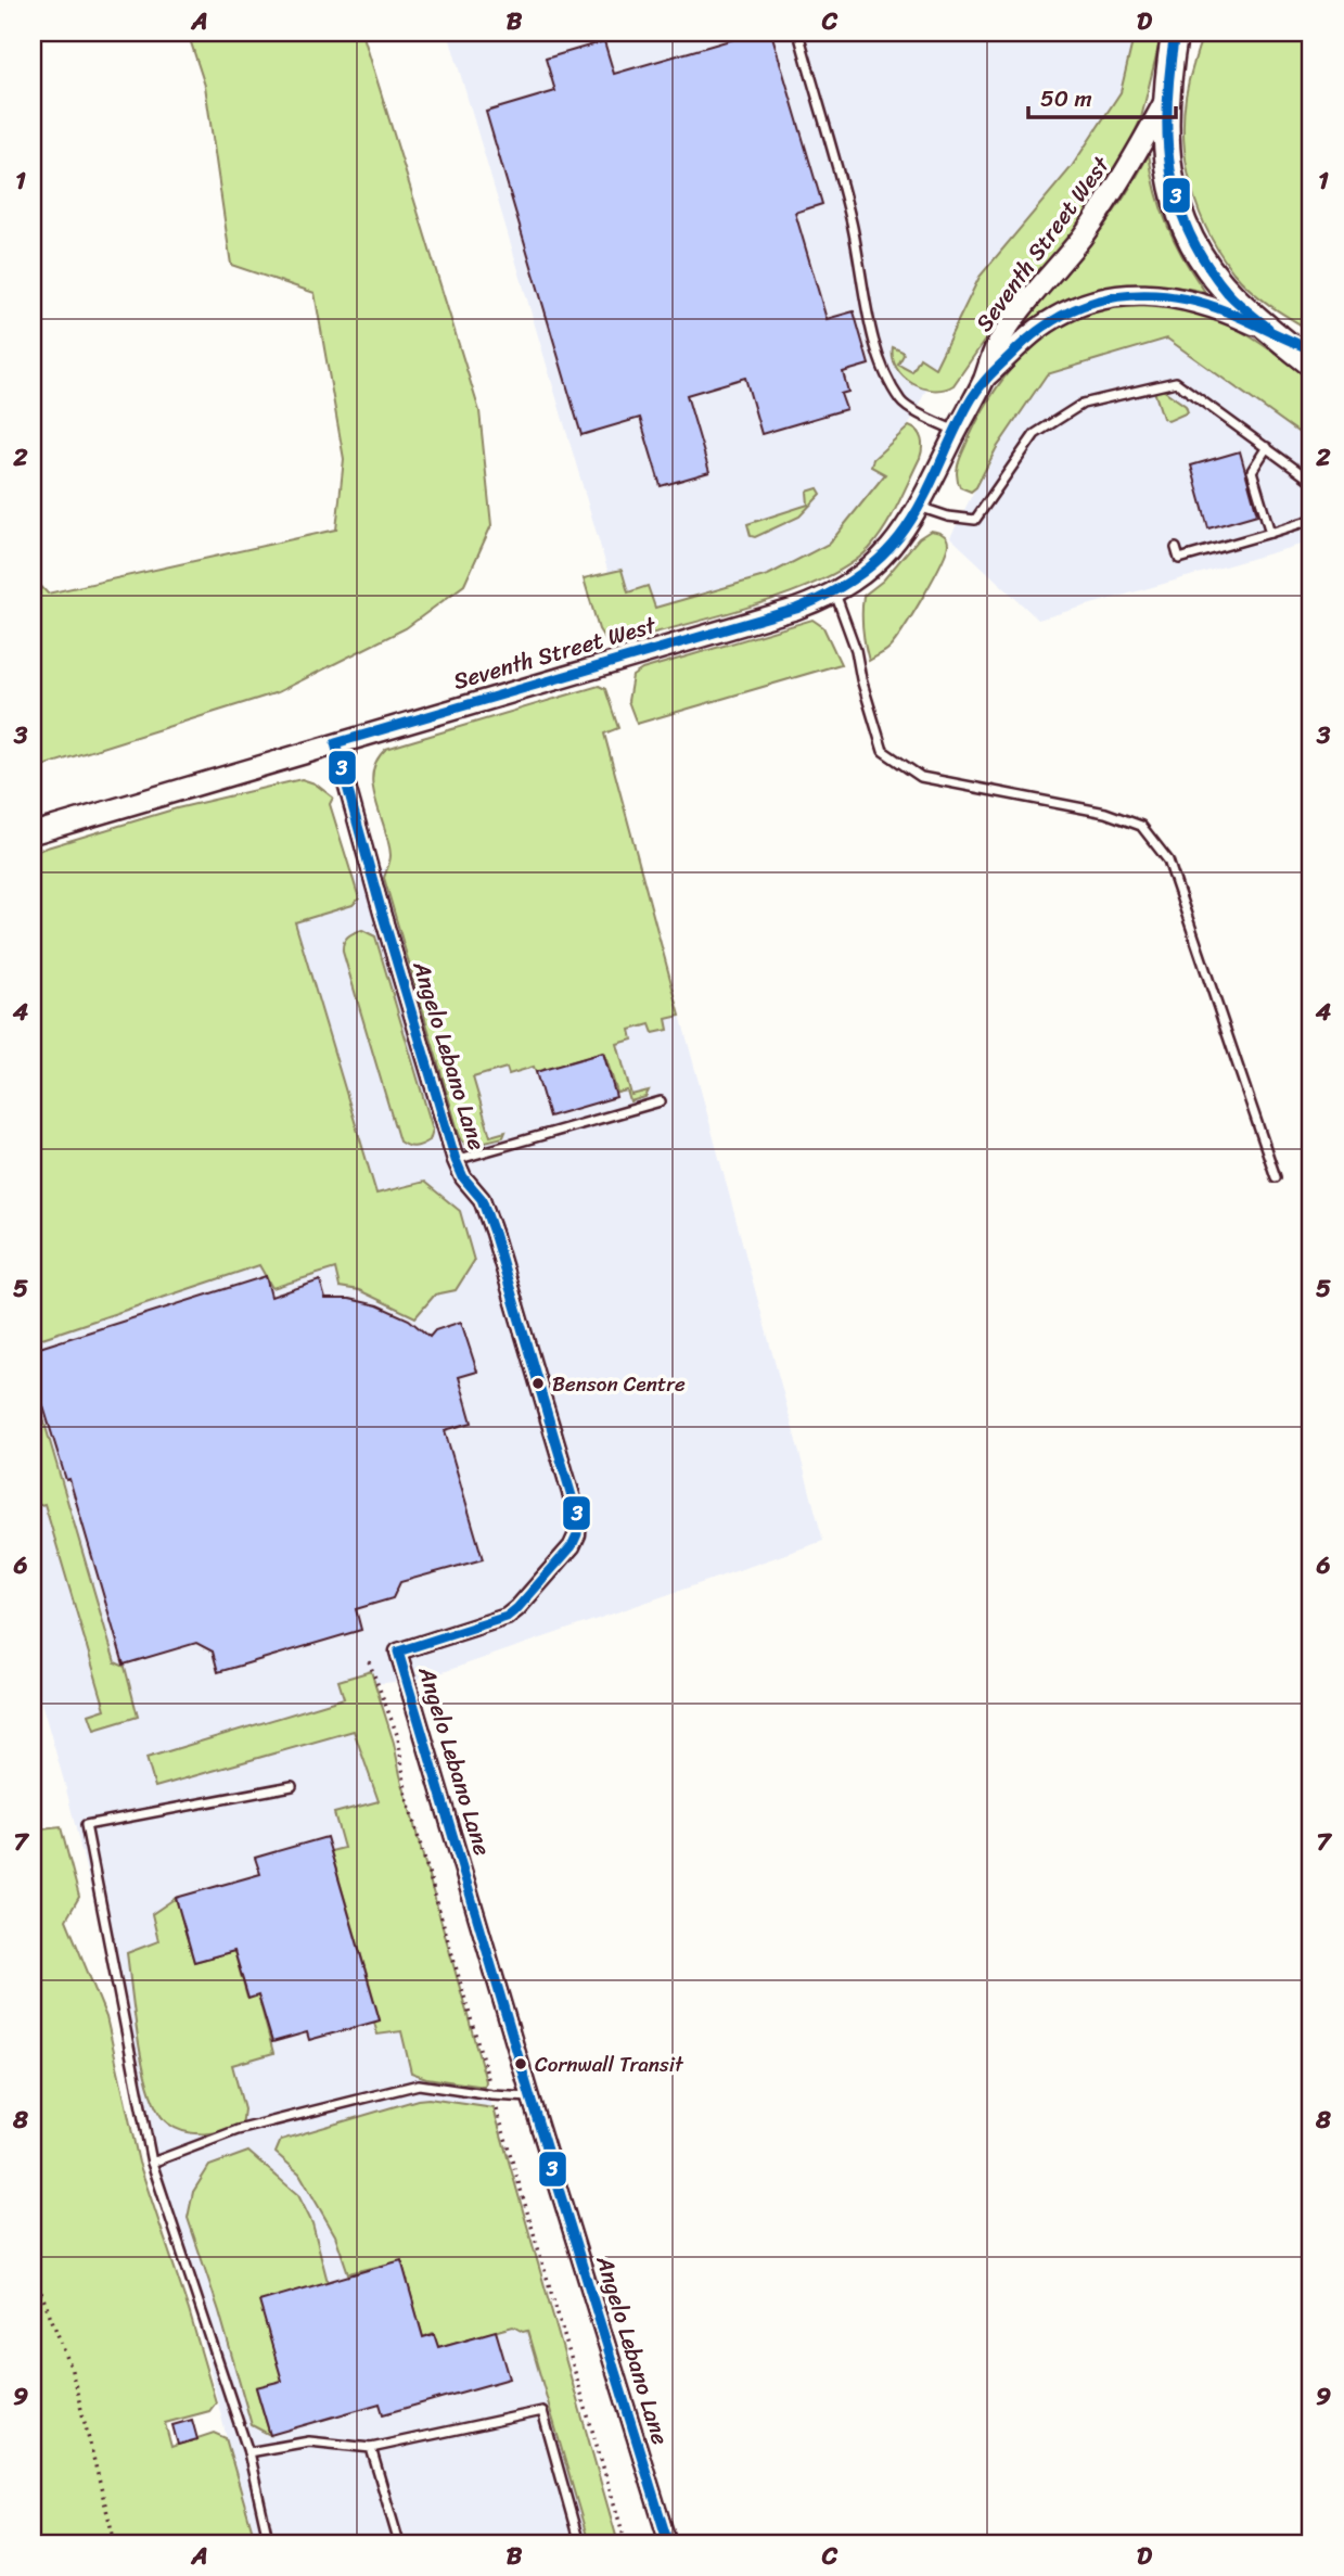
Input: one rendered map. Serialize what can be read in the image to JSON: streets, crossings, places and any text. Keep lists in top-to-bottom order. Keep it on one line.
{"streets":{"street":["Seventh Street West","Angelo Lebano Lane"]},"crossings":[["Seventh Street West","Angelo Lebano Lane"]],"places":["Benson Centre","Cornwall Transit"],"lines":["transit line 3"],"scale_bar":"50 m","grid":{"columns":["A","B","C","D"],"rows":["1","2","3","4","5","6","7","8","9"]}}
